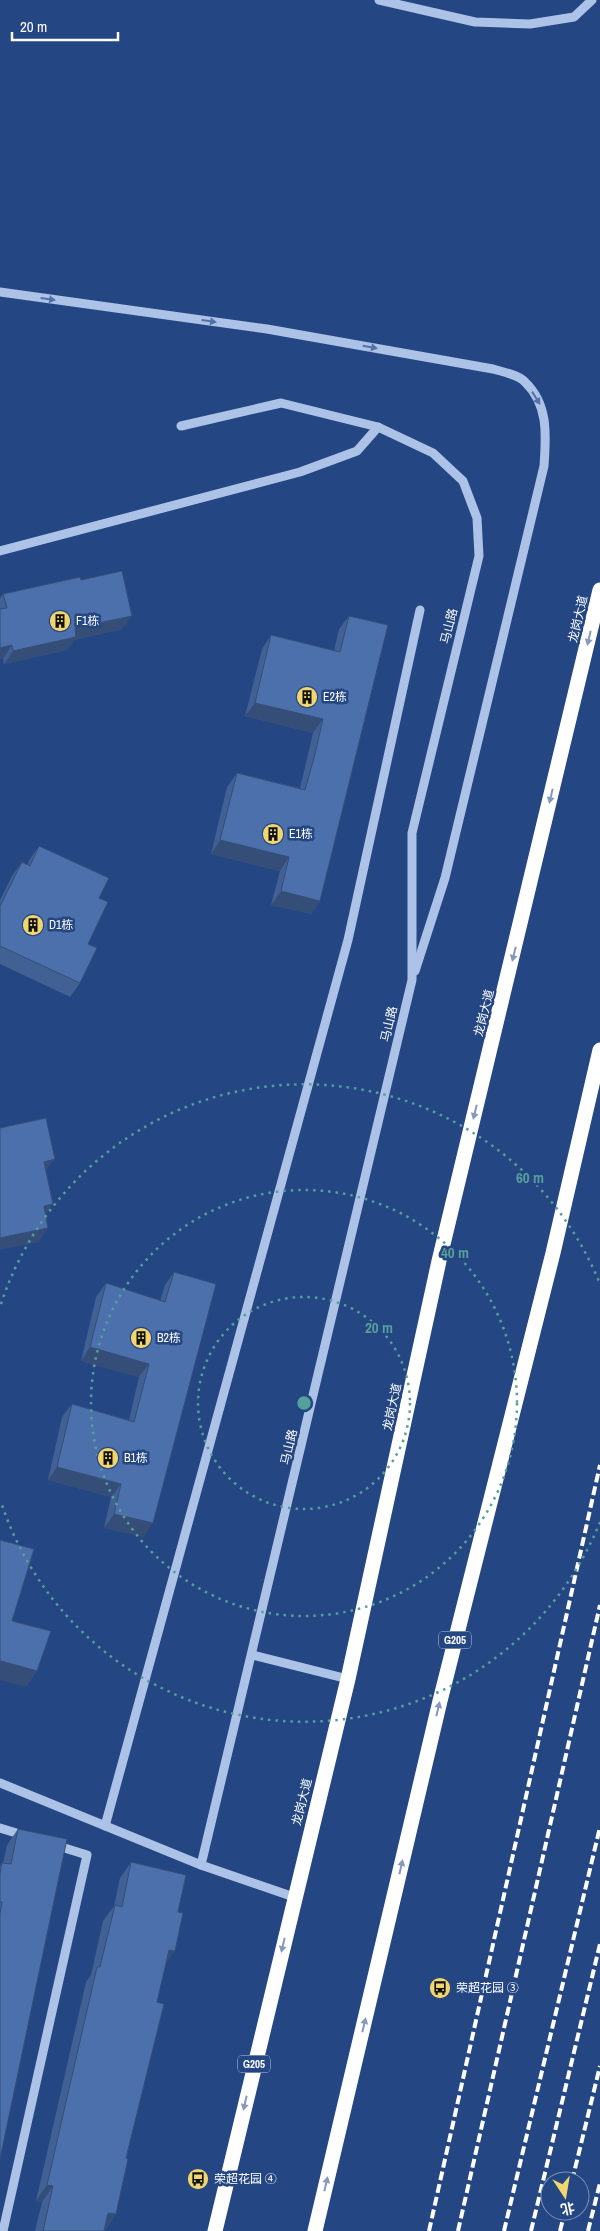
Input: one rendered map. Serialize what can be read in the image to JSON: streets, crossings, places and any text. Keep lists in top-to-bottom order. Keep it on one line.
{"streets":{"highway":["龙岗大道","G205"],"street":["马山路"]},"places":{"building":["F1栋","E2栋","E1栋","D1栋","B2栋","B1栋"],"bus stop":["荣超花园 ③","荣超花园 ④"]},"scale_bar":"20 m","north":"bottom","rings":["60 m","40 m","20 m"]}
